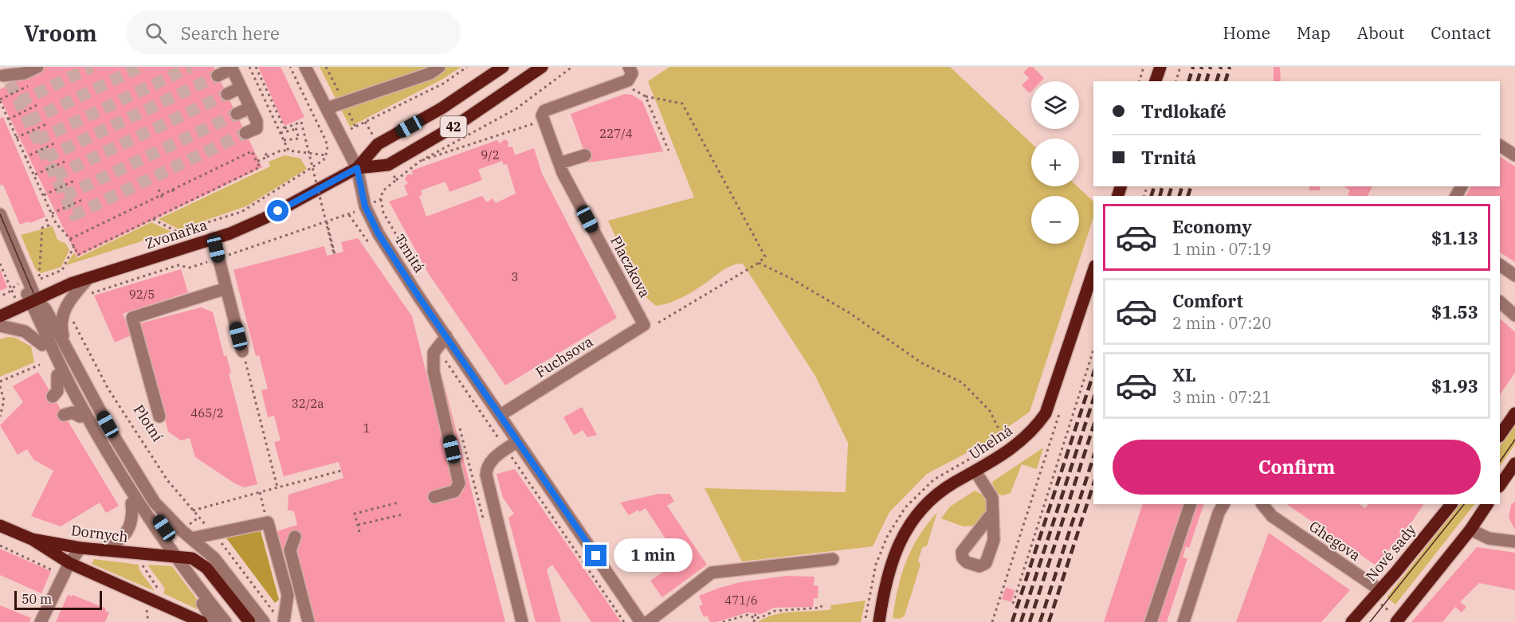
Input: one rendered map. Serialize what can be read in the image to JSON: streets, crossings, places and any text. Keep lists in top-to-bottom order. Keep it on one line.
{"streets":{"main road":["42","Zvonařka","Uhelná","Dornych","Nové sady"],"street":["Trnitá","Placzkova","Fuchsova","Ghegova"],"path":["Plotní"]},"crossings":[["42","Zvonařka"],["42","Trnitá"],["Zvonařka","Trnitá"],["Trnitá","Fuchsova"],["Placzkova","Fuchsova"],["Ghegova","Nové sady"]],"house_numbers":["227/4","9/2","3","92/5","32/2a","465/2","1","471/6"],"scale_bar":"50 m","page":{"header":"Vroom","search":"Search here","nav":["Home","Map","About","Contact"],"map_buttons":["+","−"],"banner":["Trdlokafé","Trnitá"],"list":[{"name":"Economy","note":"1 min · 07:19","value":"$1.13"},{"name":"Comfort","note":"2 min · 07:20","value":"$1.53"},{"name":"XL","note":"3 min · 07:21","value":"$1.93"}],"buttons":"Confirm","bubble":"1 min","scale":"50 m"}}
